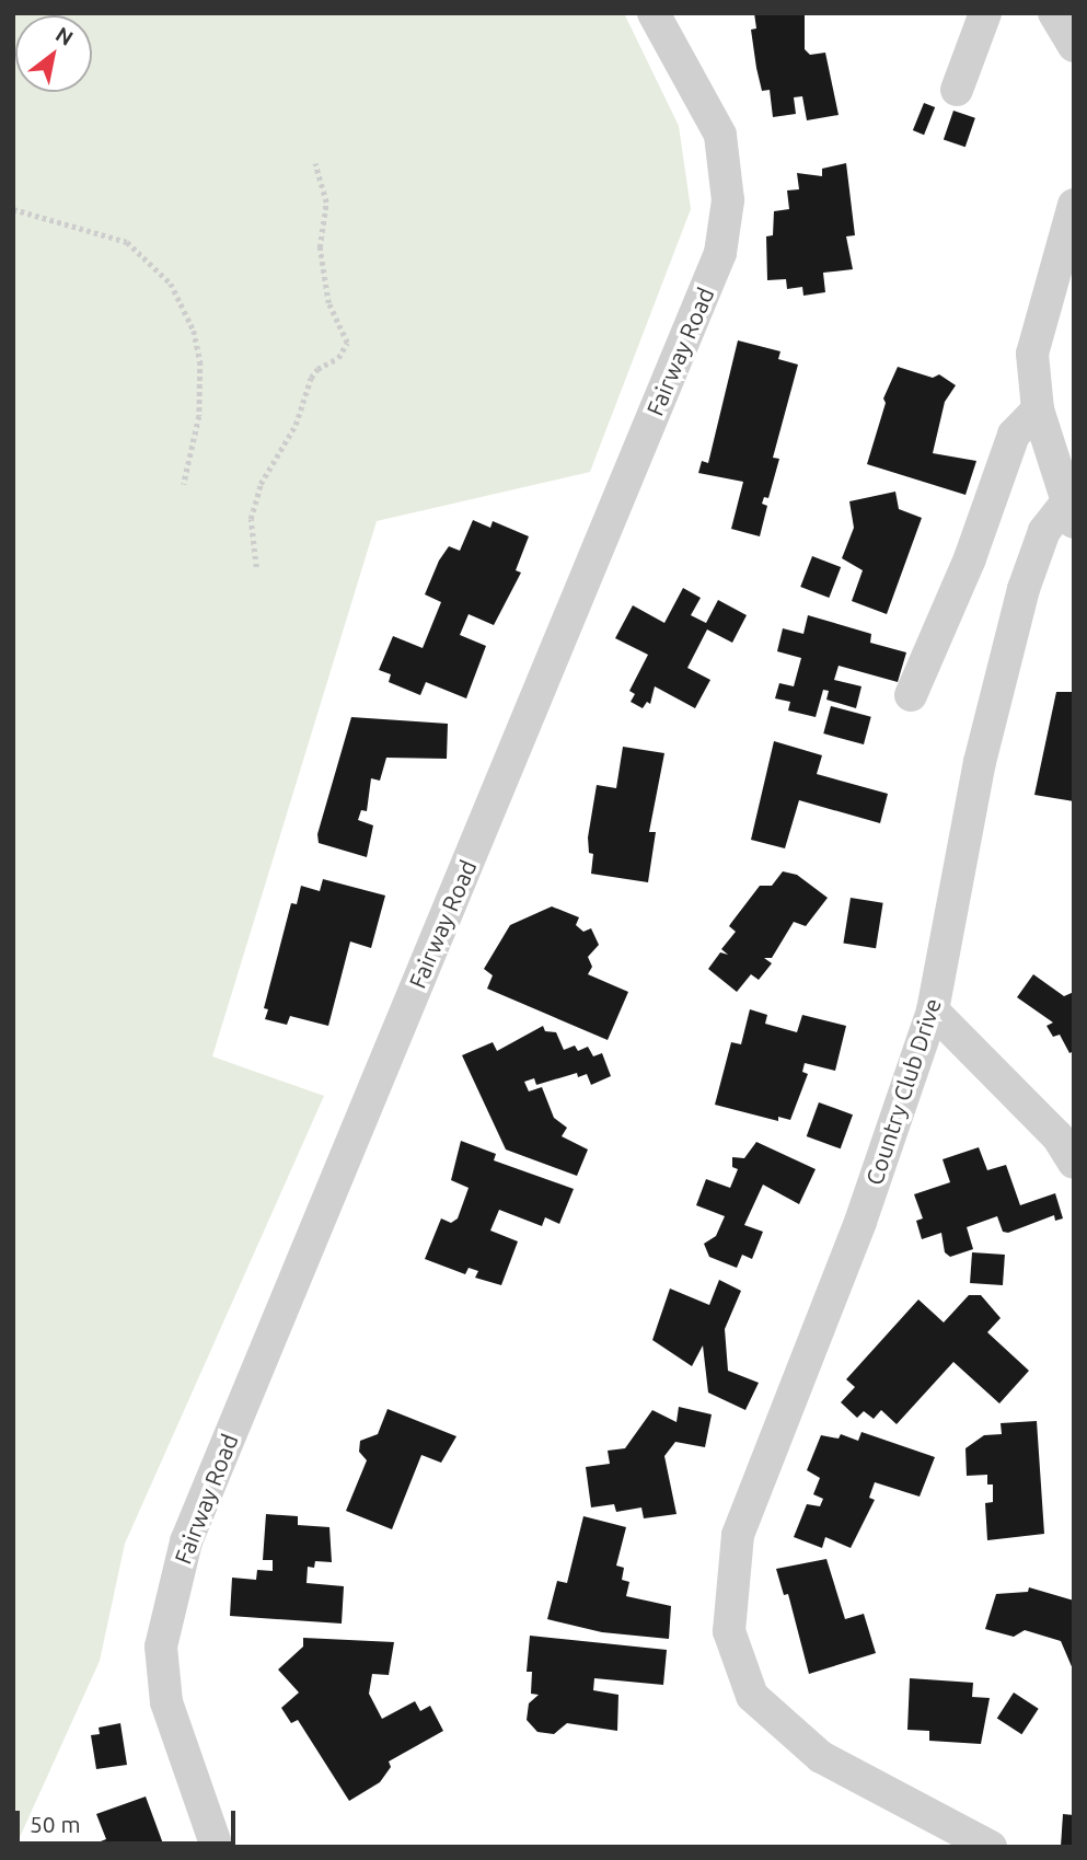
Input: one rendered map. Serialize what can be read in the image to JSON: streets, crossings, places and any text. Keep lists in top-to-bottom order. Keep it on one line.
{"streets":{"street":["Fairway Road","Country Club Drive"]},"scale_bar":"50 m","north":"top right"}
